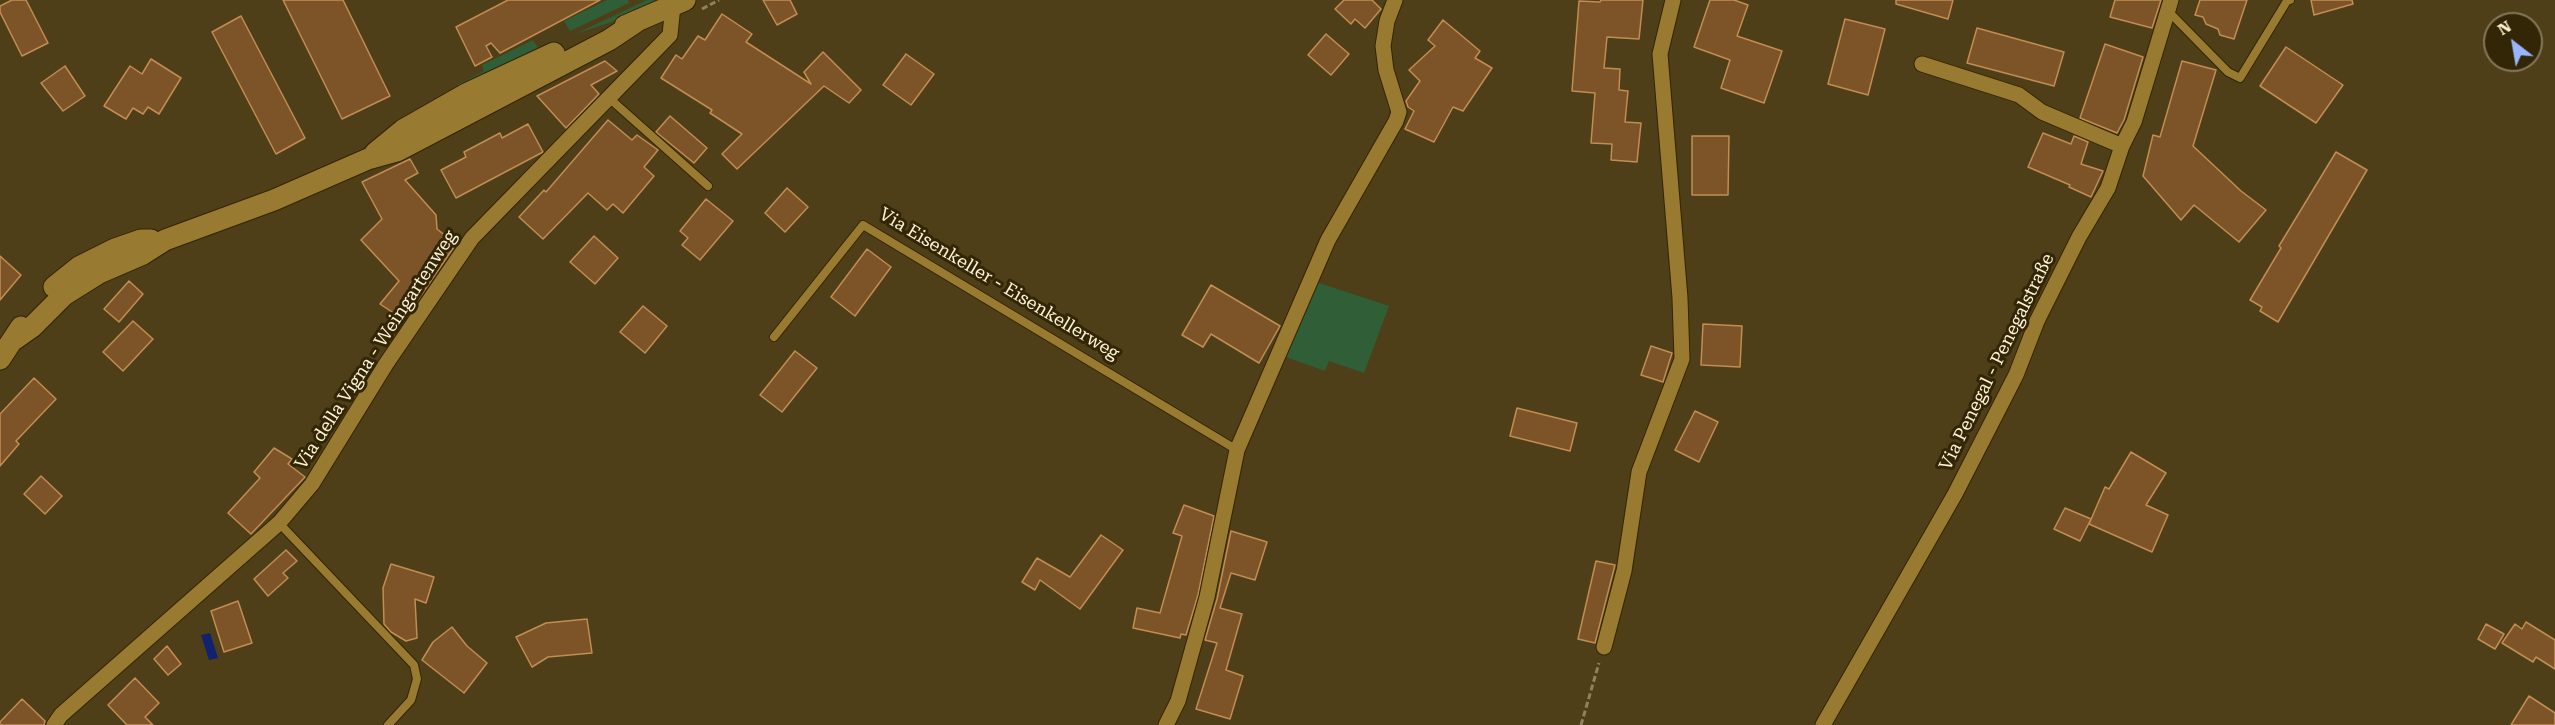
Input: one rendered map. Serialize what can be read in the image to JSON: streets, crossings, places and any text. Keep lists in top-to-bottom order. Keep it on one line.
{"streets":{"street":["Via della Vigna - Weingartenweg","Via Penegal - Penegalstraße"],"lane":["Via Eisenkeller - Eisenkellerweg"]},"north":"top left"}
